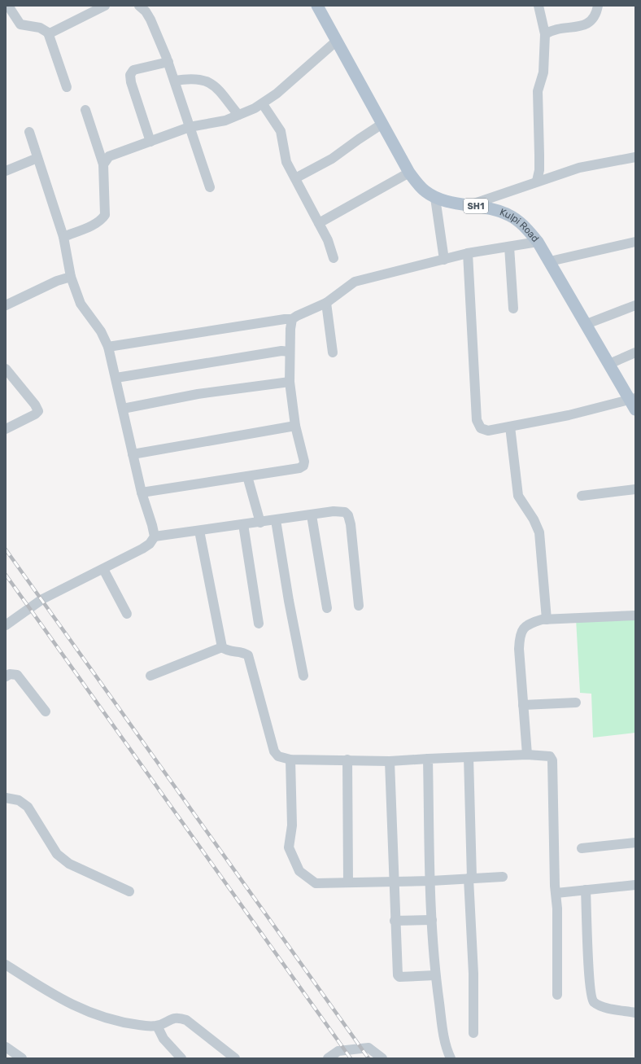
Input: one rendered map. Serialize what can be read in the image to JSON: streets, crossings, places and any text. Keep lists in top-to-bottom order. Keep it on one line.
{"streets":{"main road":["SH1","Kulpi Road"]}}
